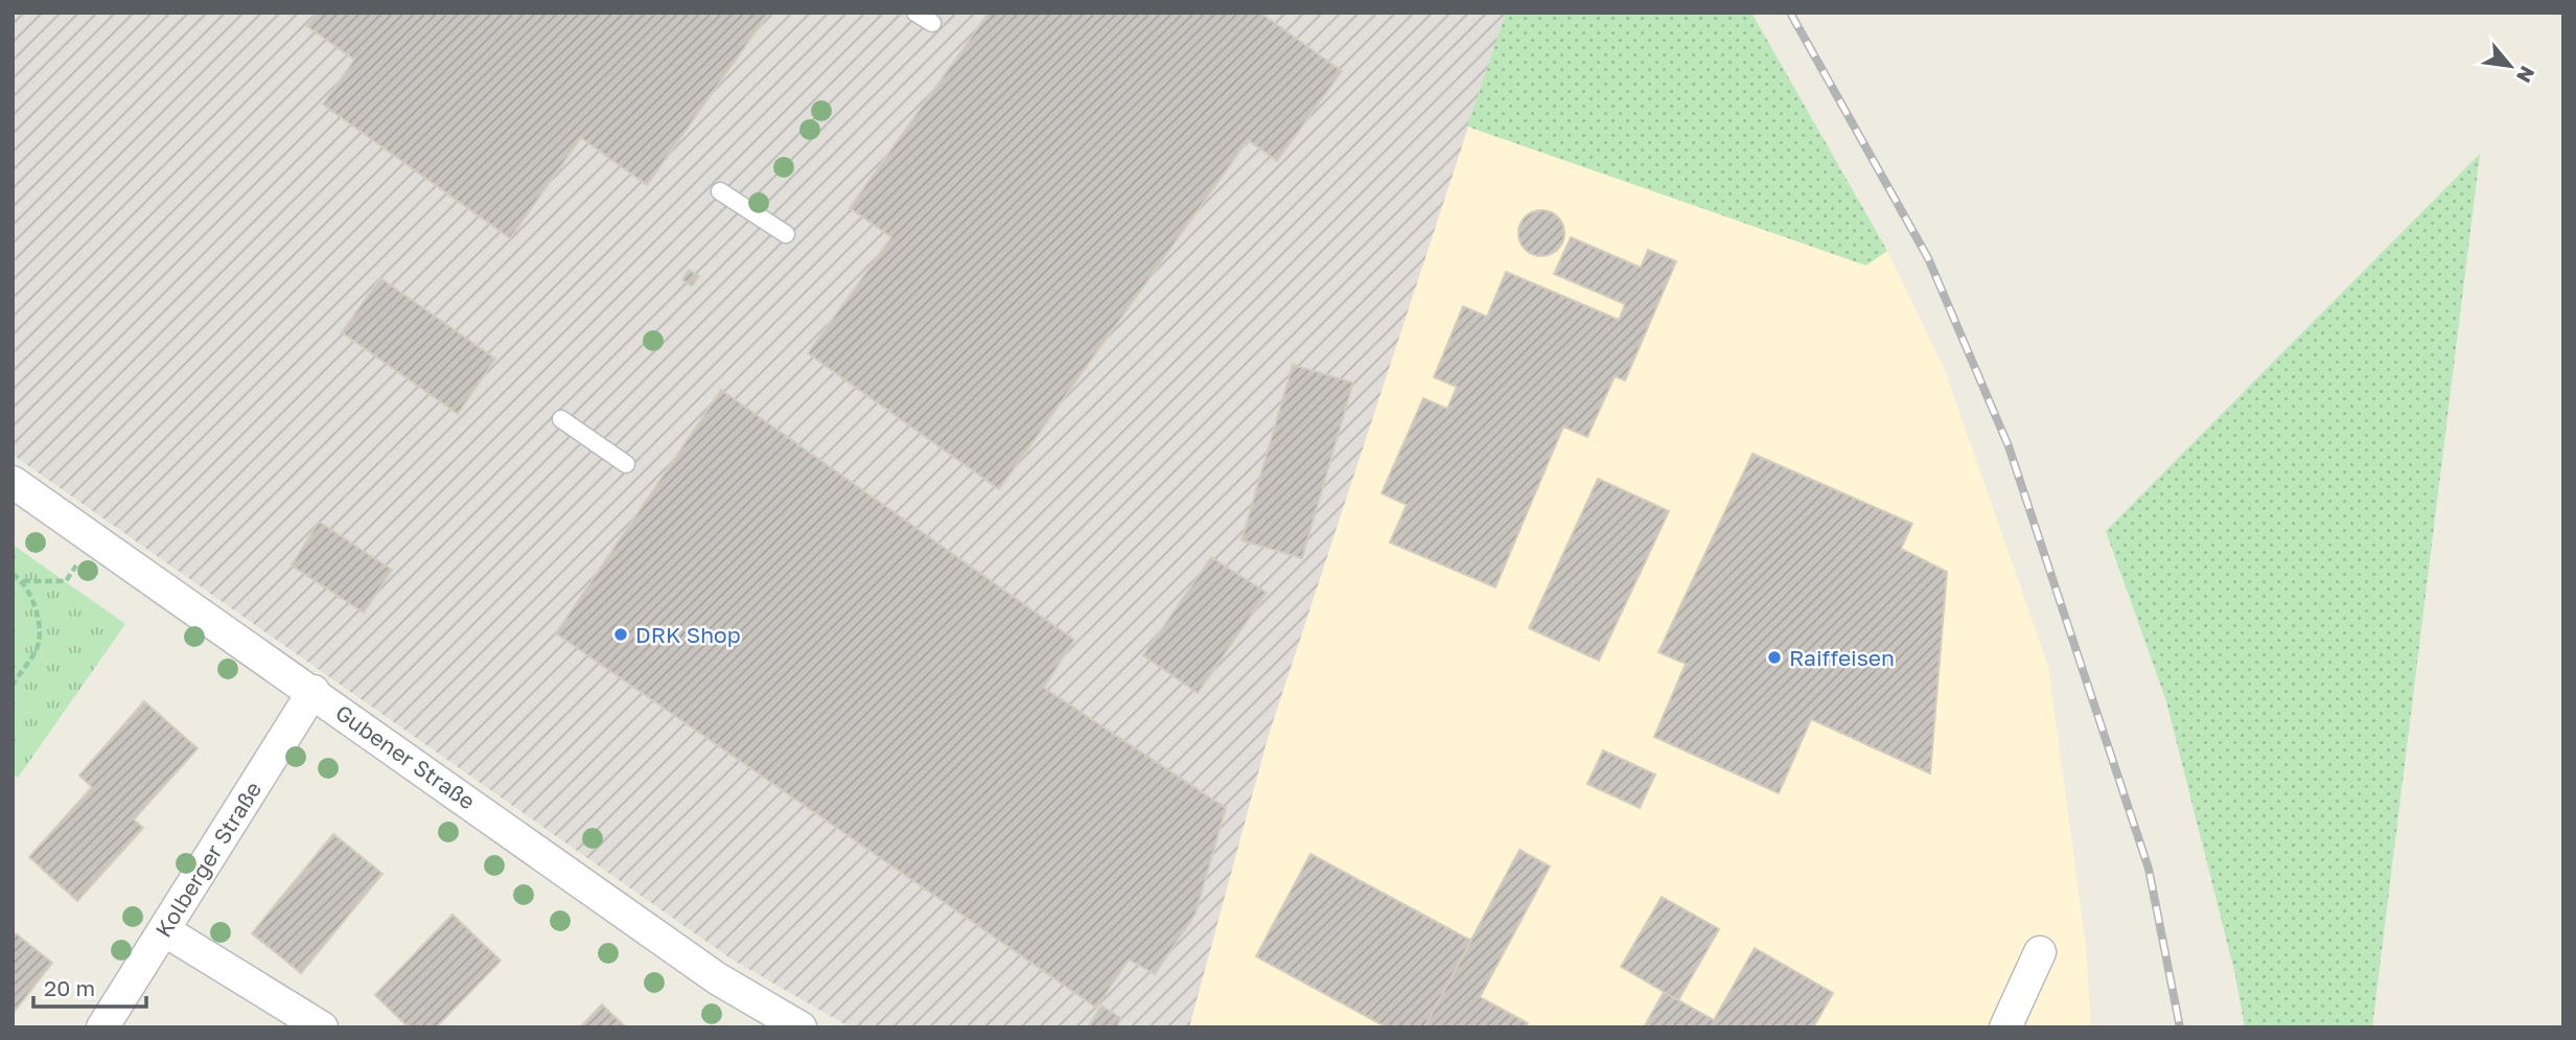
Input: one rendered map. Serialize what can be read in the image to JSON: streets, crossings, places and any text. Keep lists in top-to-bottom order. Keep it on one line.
{"streets":{"street":["Gubener Straße","Kolberger Straße"]},"crossings":[["Gubener Straße","Kolberger Straße"]],"places":["DRK Shop","Raiffeisen"],"scale_bar":"20 m","north":"bottom right"}
